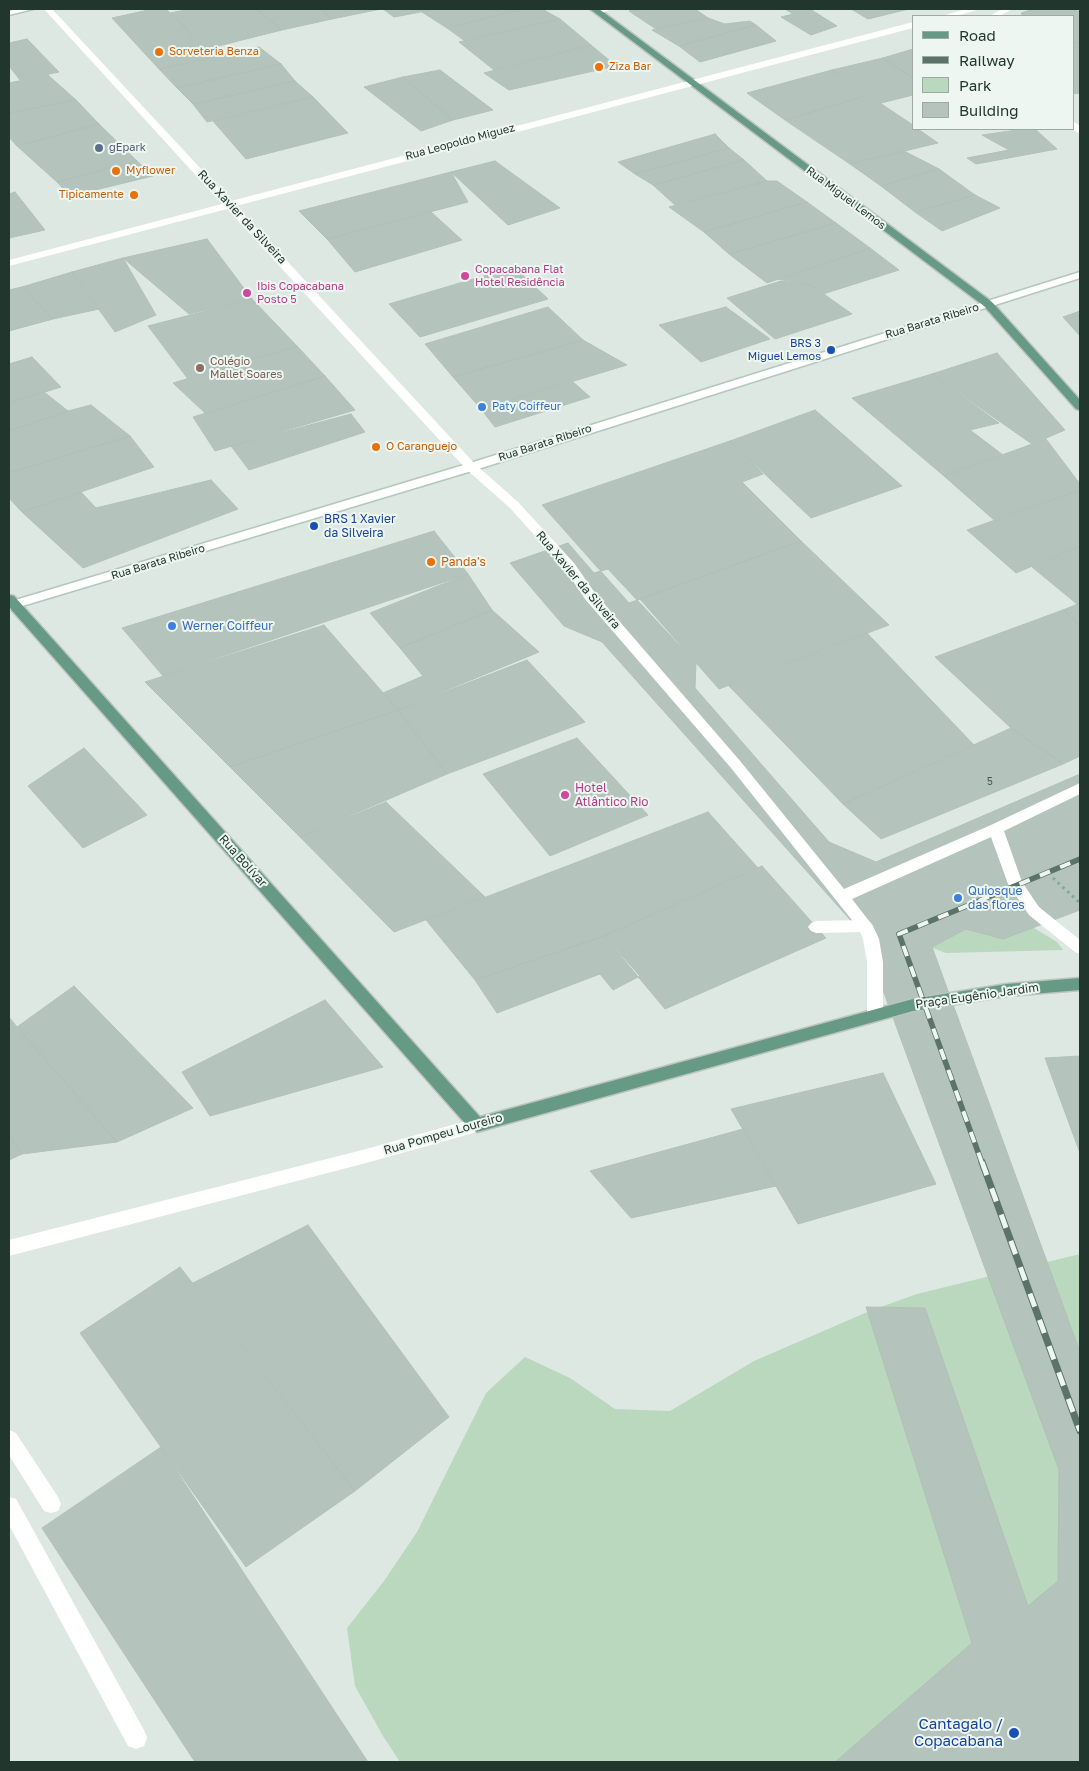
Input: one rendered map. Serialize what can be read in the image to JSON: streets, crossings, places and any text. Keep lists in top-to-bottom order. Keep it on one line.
{"streets":{"main road":["Rua Miguel Lemos","Rua Bolívar","Praça Eugênio Jardim","Rua Pompeu Loureiro"],"street":["Rua Leopoldo Miguez","Rua Xavier da Silveira","Rua Barata Ribeiro"]},"crossings":[["Rua Leopoldo Miguez","Rua Miguel Lemos"],["Rua Leopoldo Miguez","Rua Xavier da Silveira"],["Rua Miguel Lemos","Rua Barata Ribeiro"],["Rua Xavier da Silveira","Rua Barata Ribeiro"],["Rua Xavier da Silveira","Praça Eugênio Jardim"],["Rua Xavier da Silveira","Rua Pompeu Loureiro"],["Rua Barata Ribeiro","Rua Bolívar"],["Rua Bolívar","Rua Pompeu Loureiro"],["Praça Eugênio Jardim","Rua Pompeu Loureiro"]],"places":["Sorveteria Benza","Ziza Bar","gEpark","Myflower","Tipicamente","Copacabana Flat Hotel Residência","Ibis Copacabana Posto 5","BRS 3 Miguel Lemos","Colégio Mallet Soares","Paty Coiffeur","O Caranguejo","BRS 1 Xavier da Silveira","Panda's","Werner Coiffeur","Hotel Atlântico Rio","Quiosque das flores","Cantagalo / Copacabana"],"house_numbers":["5"],"legend":["Road","Railway","Park","Building"]}
